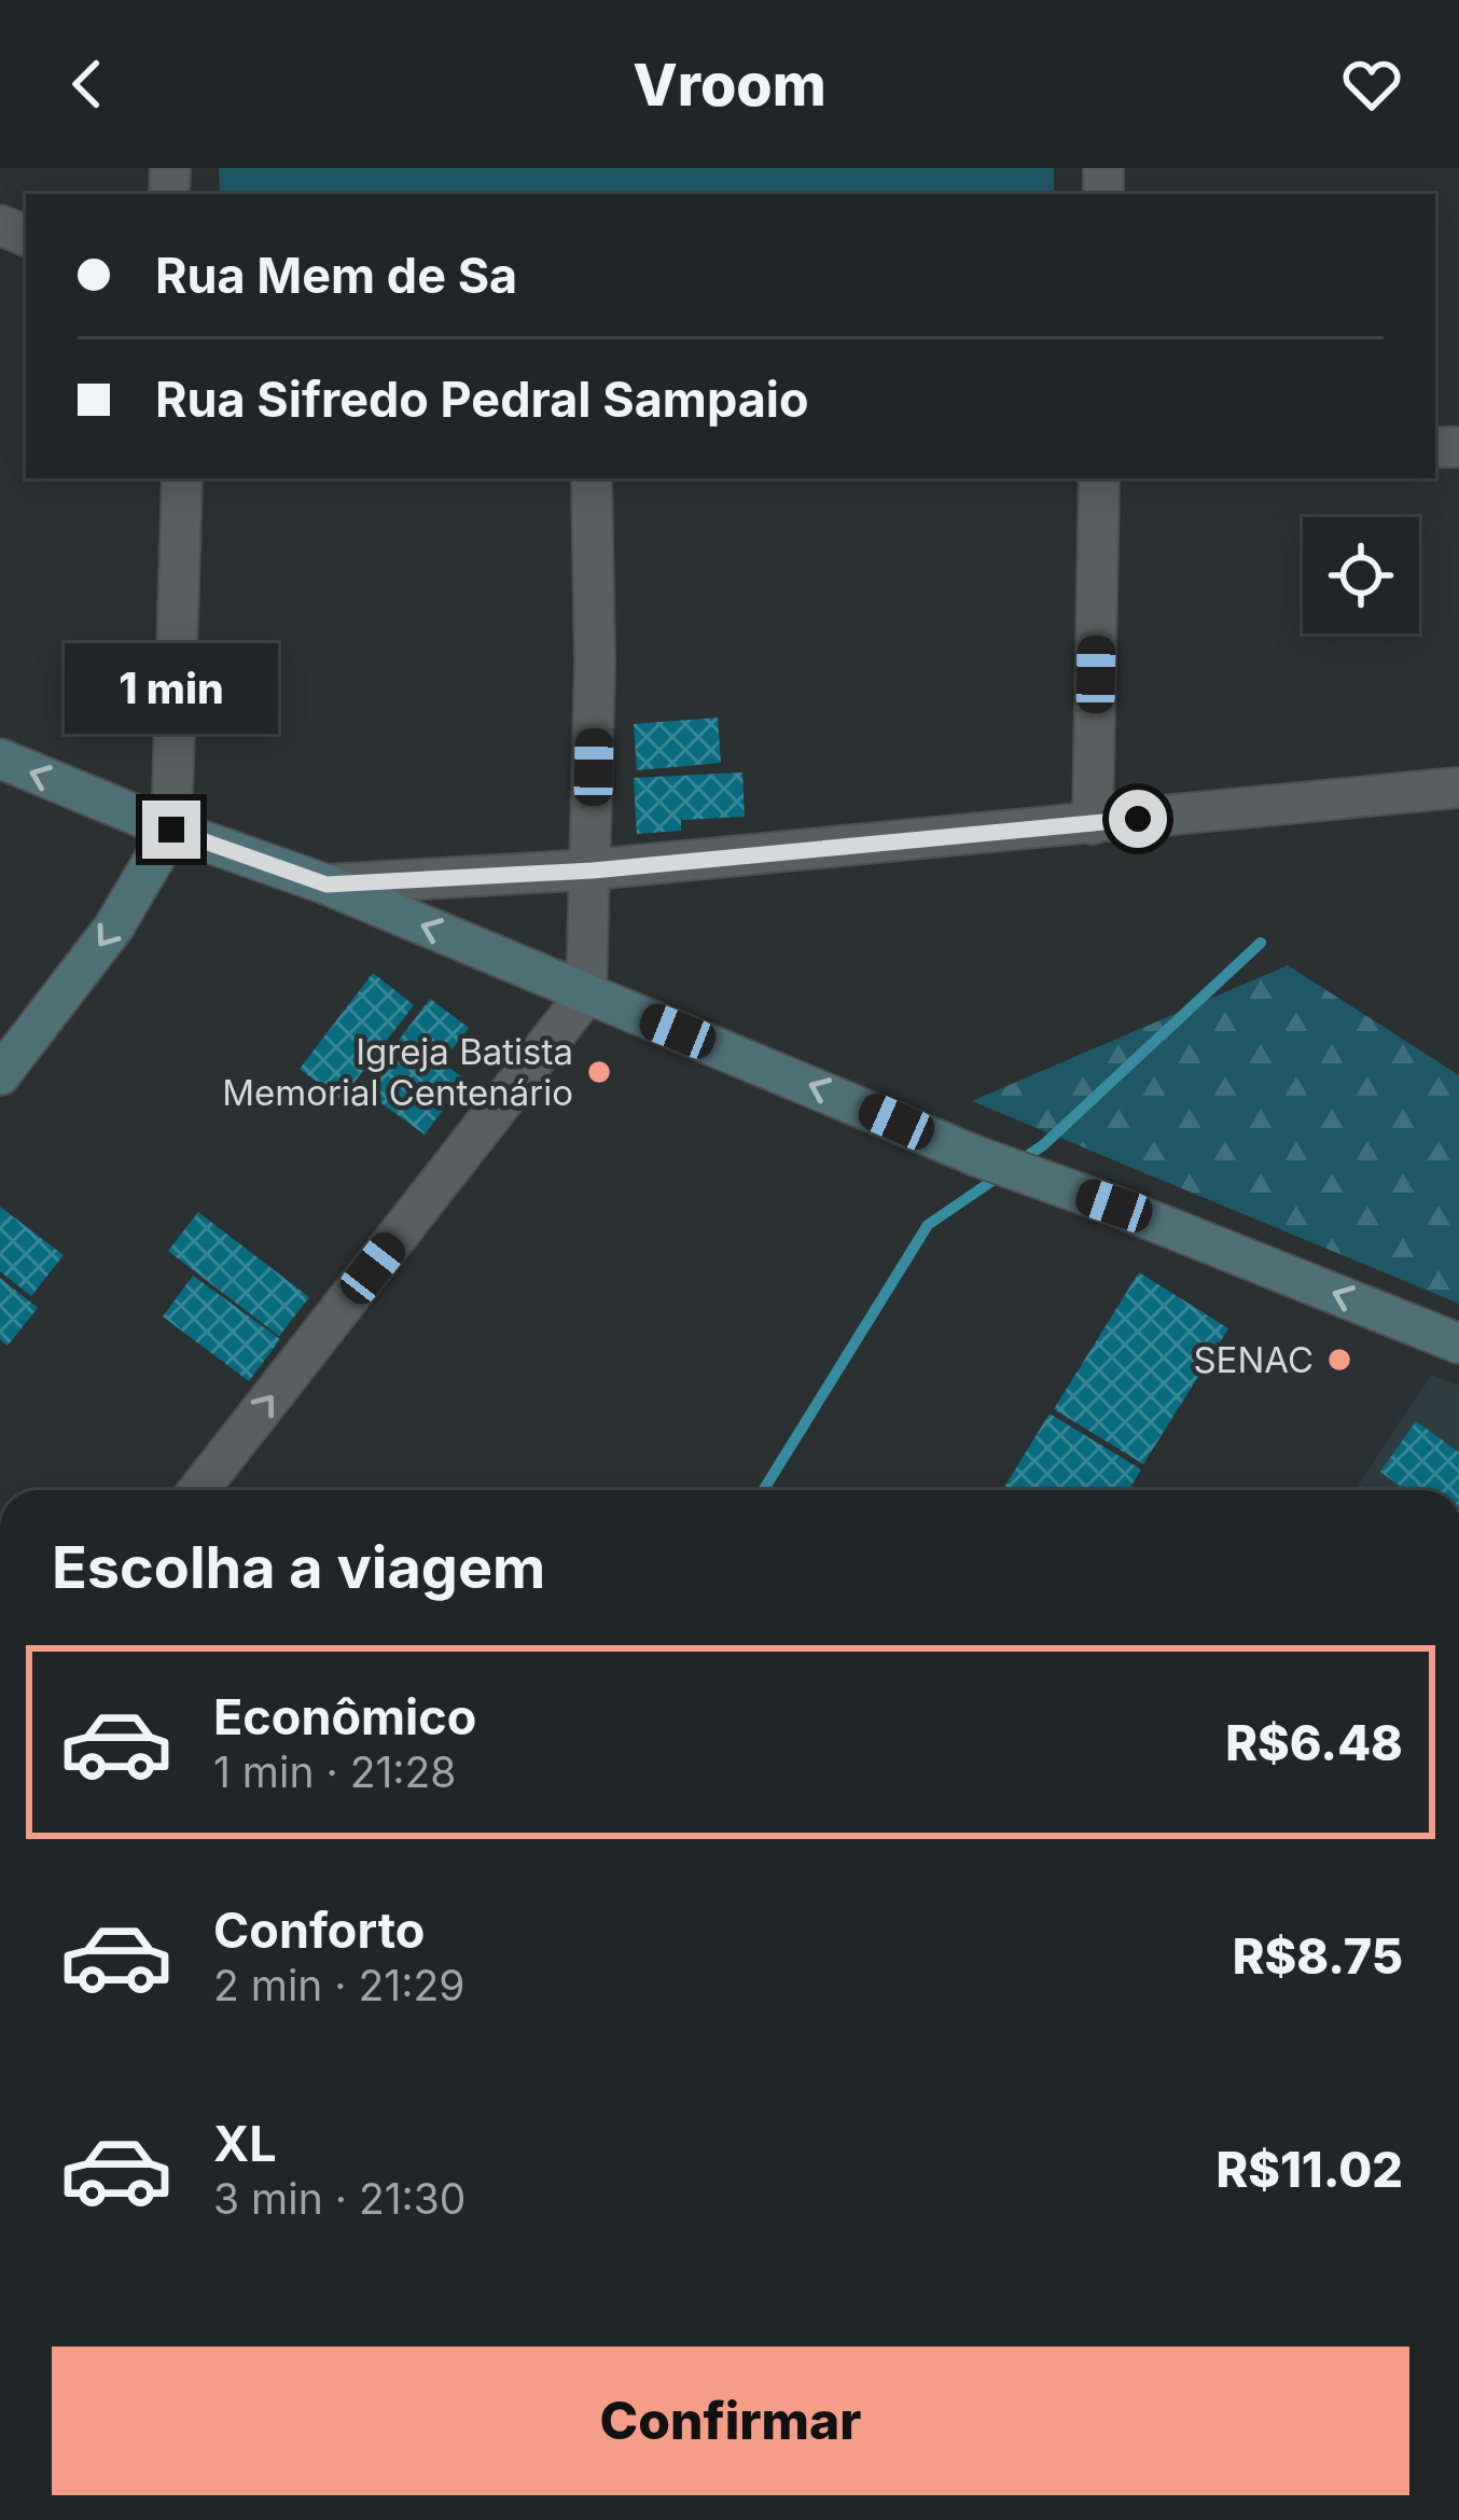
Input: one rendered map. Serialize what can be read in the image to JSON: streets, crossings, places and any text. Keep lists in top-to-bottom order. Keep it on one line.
{"places":["Igreja Batista Memorial Centenário","SENAC"],"page":{"header":"Vroom","banner":["Rua Mem de Sa","Rua Sifredo Pedral Sampaio"],"bubble":"1 min","heading":"Escolha a viagem","list":[{"name":"Econômico","note":"1 min · 21:28","value":"R$6.48"},{"name":"Conforto","note":"2 min · 21:29","value":"R$8.75"},{"name":"XL","note":"3 min · 21:30","value":"R$11.02"}],"buttons":"Confirmar"}}
